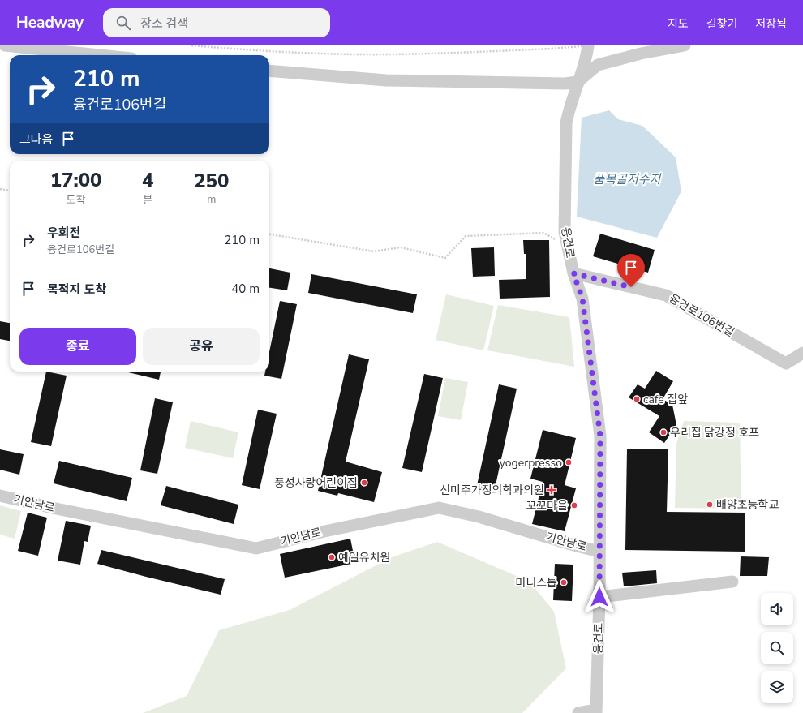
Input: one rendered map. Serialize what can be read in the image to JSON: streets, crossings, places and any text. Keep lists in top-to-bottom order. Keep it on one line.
{"streets":{"street":["융건로","융건로106번길","기안남로"]},"crossings":[["융건로","융건로106번길"],["융건로","기안남로"]],"water":["품목골저수지"],"places":{"other":["cafe 집앞","우리집 닭강정 호프","yogerpresso","풍성사랑어린이집","배양초등학교","꼬꼬마을","예일유치원","미니스톱"],"health":["신미주가정의학과의원"]},"page":{"header":"Headway","search":"장소 검색","nav":["지도","길찾기","저장됨"],"turn":["210 m","융건로106번길"],"then":"그다음","eta":["17:00","도착","4","분","250","m"],"list":[{"name":"우회전","note":"융건로106번길","value":"210 m"},{"name":"목적지 도착","value":"40 m"}],"buttons":["종료","공유"]}}
